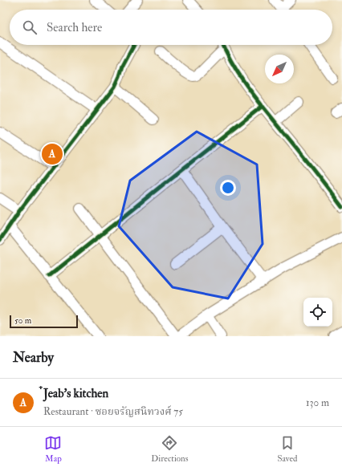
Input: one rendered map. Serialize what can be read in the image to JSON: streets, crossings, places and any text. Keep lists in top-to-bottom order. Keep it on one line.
{"scale_bar":"50 m","north":"bottom left","page":{"search":"Search here","pins":"A","scale":"50 m","heading":"Nearby","list":[{"mark":"A","name":"๋Jeab's kitchen","note":"Restaurant · ซอยจรัญสนิทวงศ์ 75","value":"130 m"}],"nav":["Map","Directions","Saved"]}}
